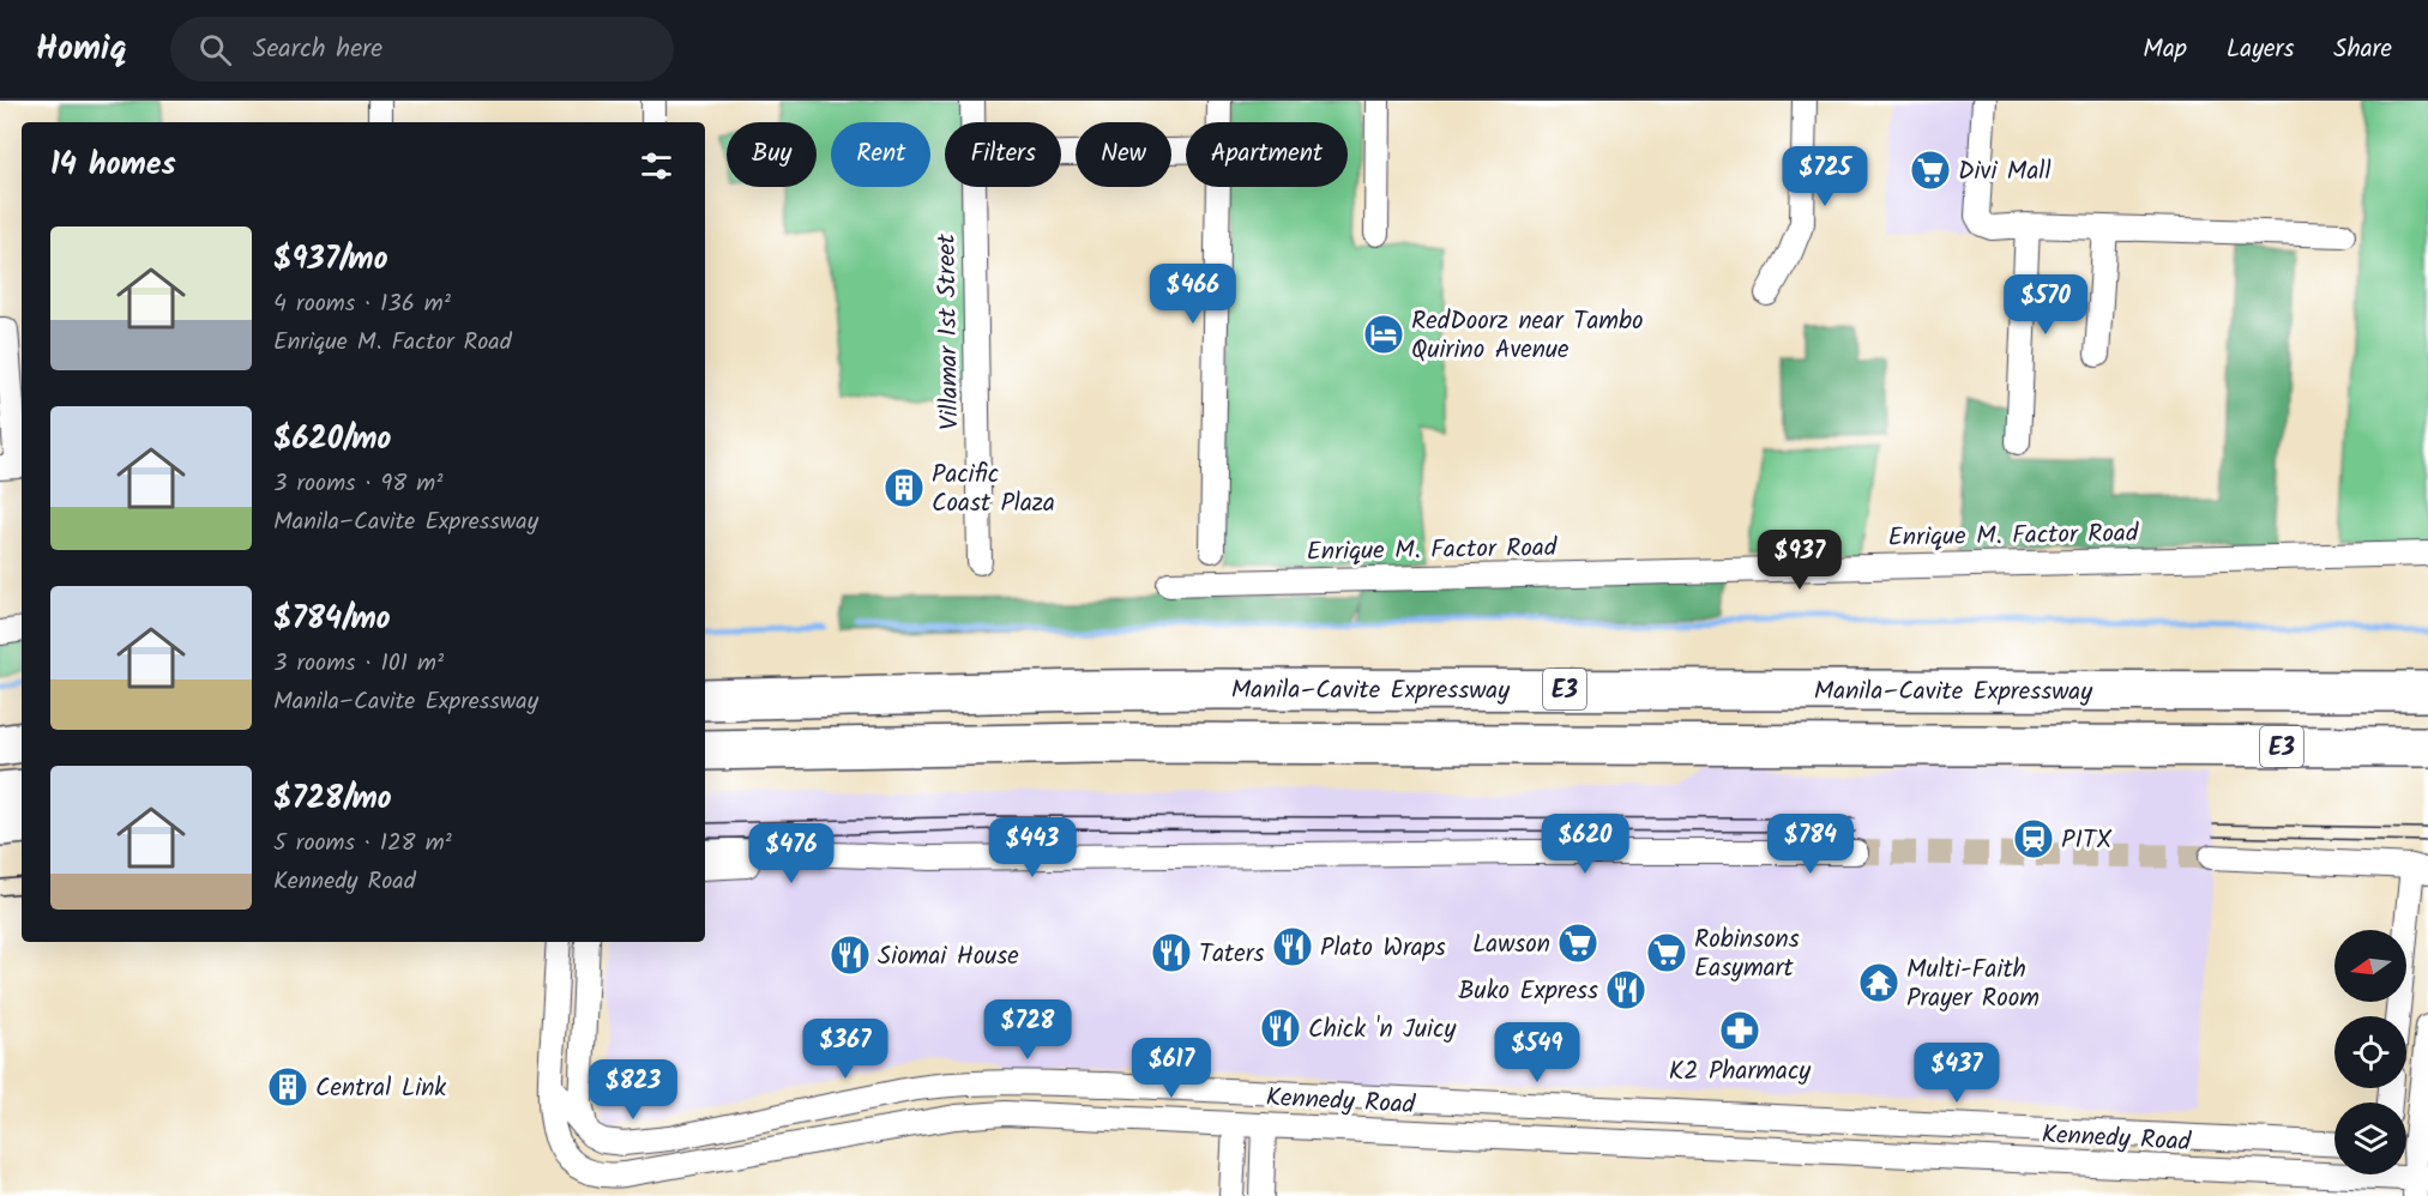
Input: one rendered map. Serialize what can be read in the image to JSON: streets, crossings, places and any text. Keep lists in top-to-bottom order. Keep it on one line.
{"streets":{"highway":["Manila–Cavite Expressway","E3"],"street":["Villamar 1st Street","Enrique M. Factor Road","Kennedy Road"]},"places":{"supermarket":["Divi Mall","Lawson","Robinsons Easymart"],"hotel":["RedDoorz near Tambo Quirino Avenue"],"building":["Pacific Coast Plaza","Central Link"],"station":["PITX"],"restaurant":["Plato Wraps","Taters","Siomai House","Buko Express","Chick 'n Juicy"],"temple":["Multi-Faith Prayer Room"],"pharmacy":["K2 Pharmacy"]},"north":"left","page":{"header":"Homiq","search":"Search here","nav":["Map","Layers","Share"],"chip":["Buy","Rent","Filters","New","Apartment"],"heading":"14 homes","price":["$725","$466","$570","$937","$620","$784","$443","$476","$728","$367","$549","$617","$437","$823"],"list":[{"name":"$937/mo","note":"4 rooms · 136 m² · Enrique M. Factor Road"},{"name":"$620/mo","note":"3 rooms · 98 m² · Manila–Cavite Expressway"},{"name":"$784/mo","note":"3 rooms · 101 m² · Manila–Cavite Expressway"},{"name":"$728/mo","note":"5 rooms · 128 m² · Kennedy Road"}]}}
